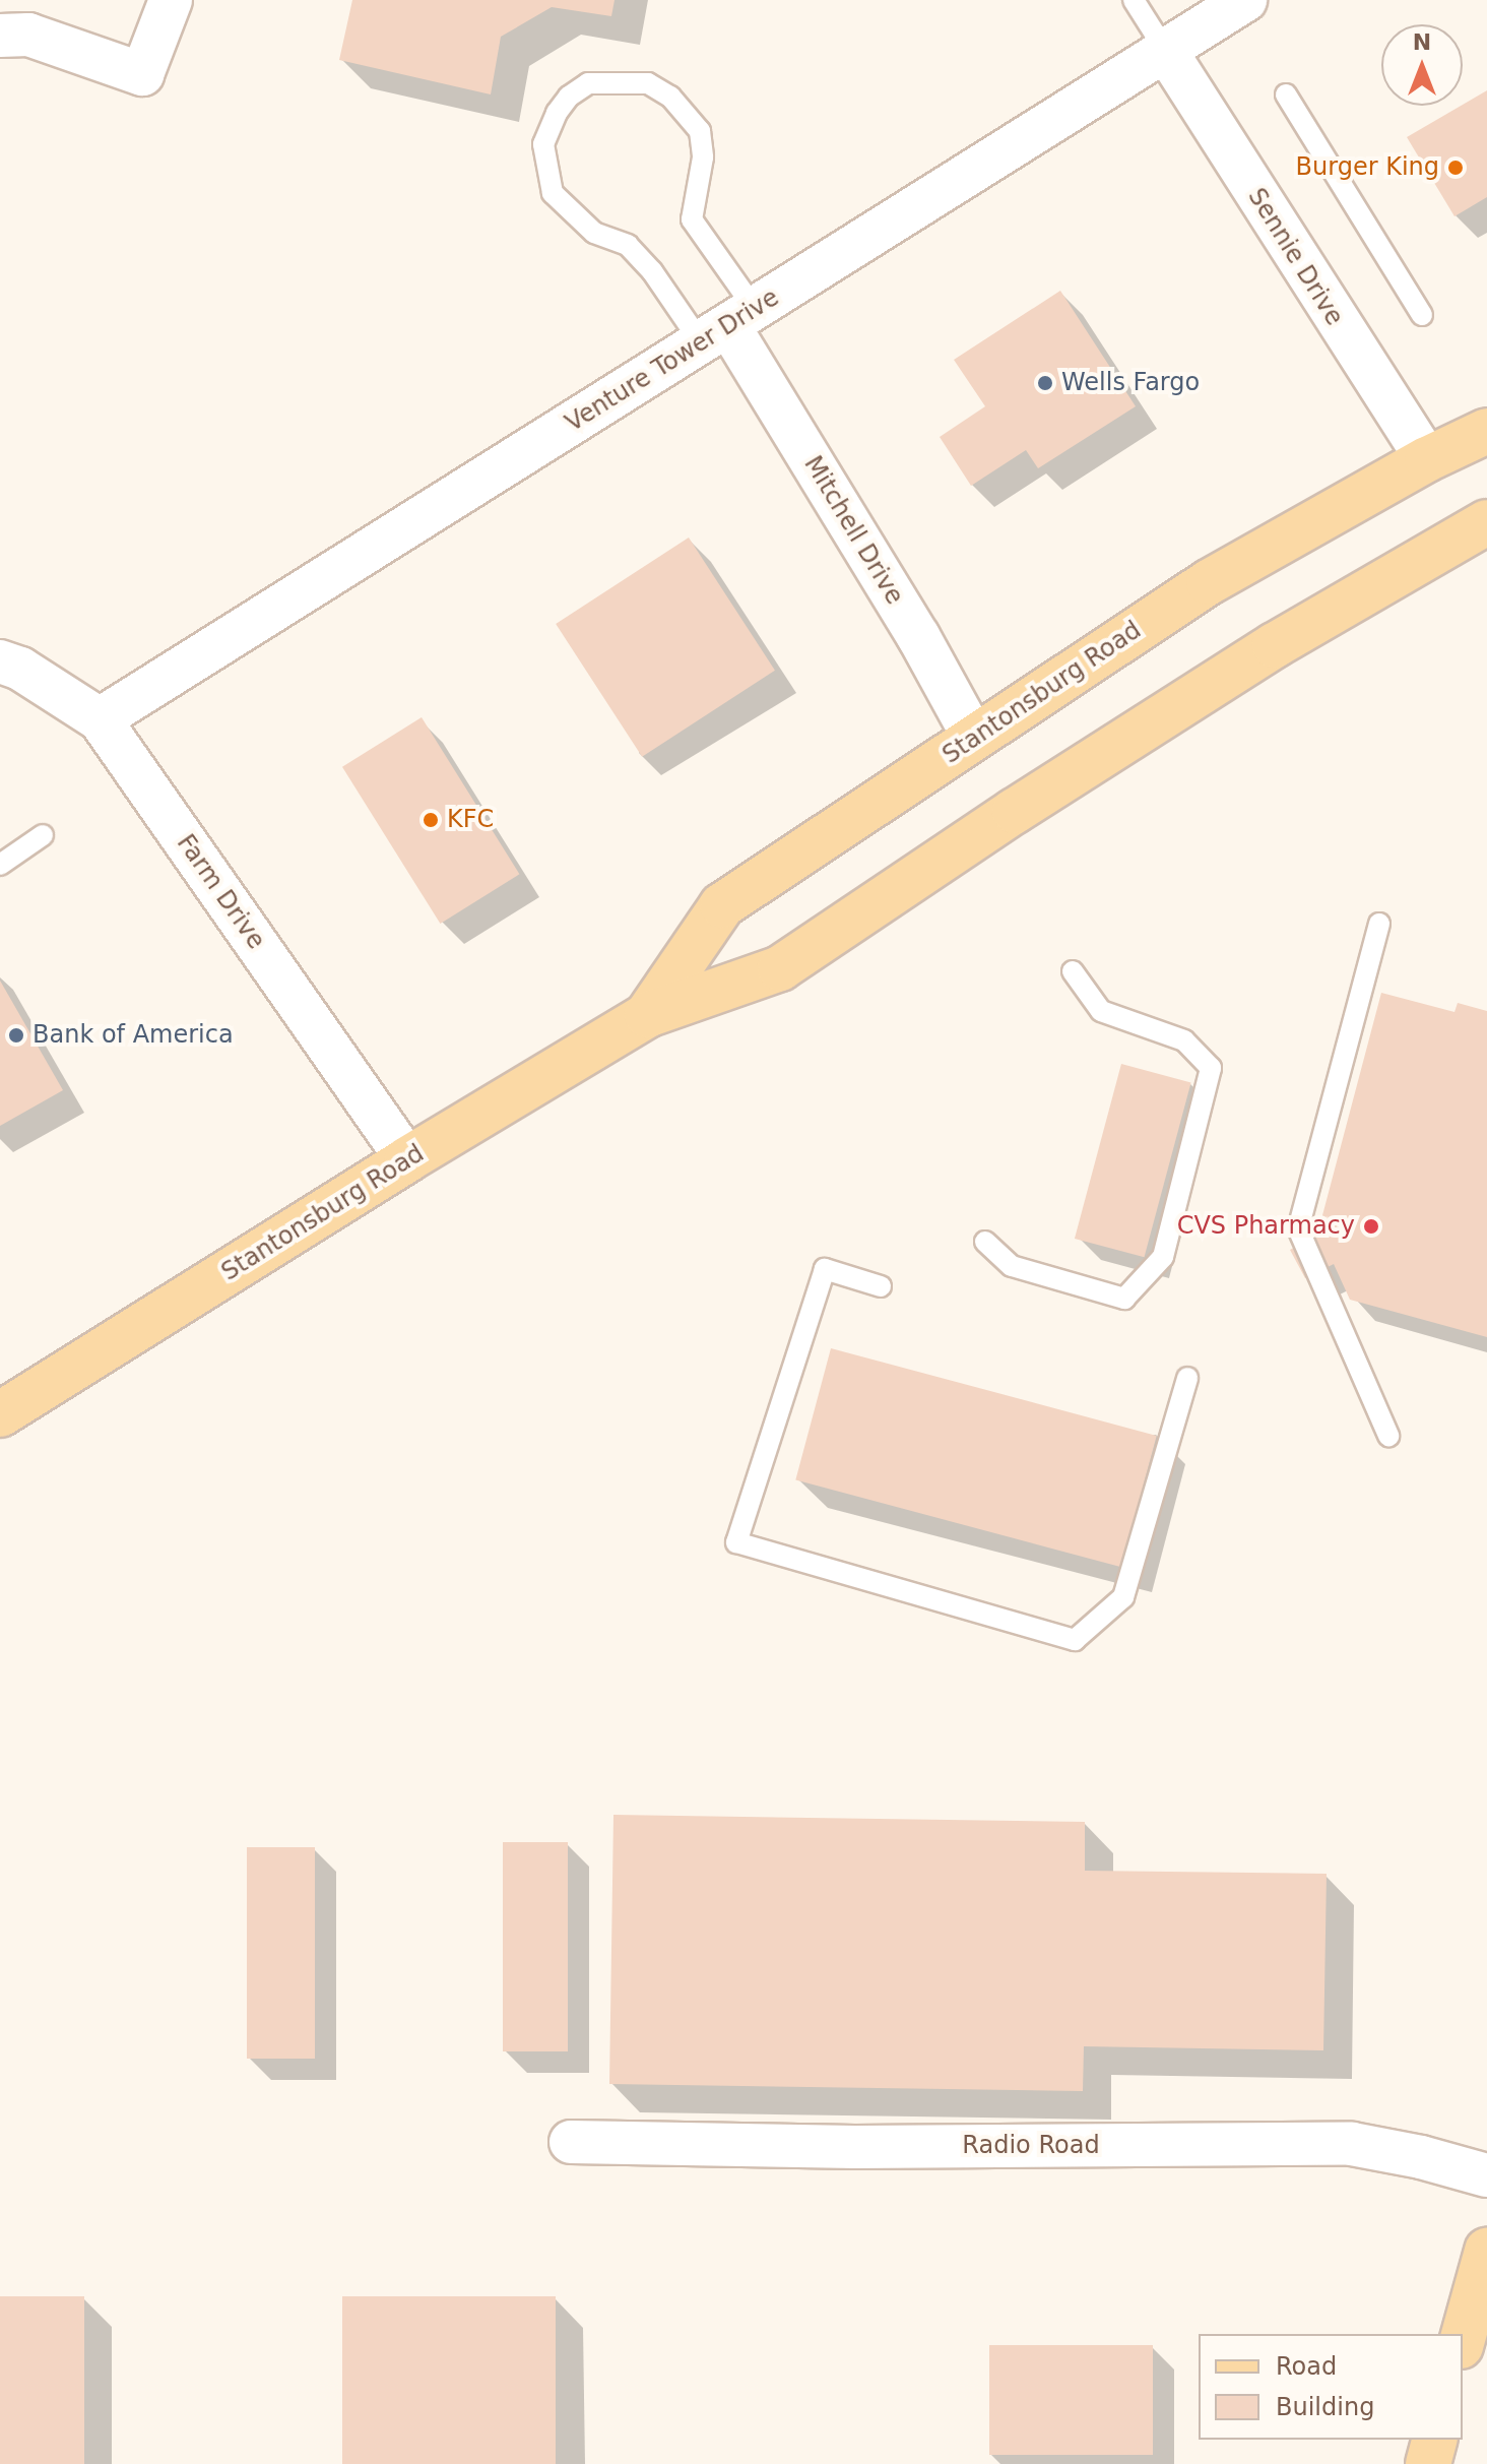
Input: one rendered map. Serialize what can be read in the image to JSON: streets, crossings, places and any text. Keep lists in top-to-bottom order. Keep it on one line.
{"streets":{"main road":["Stantonsburg Road"],"street":["Sennie Drive","Venture Tower Drive","Mitchell Drive","Farm Drive","Radio Road"]},"crossings":[["Sennie Drive","Venture Tower Drive"],["Sennie Drive","Stantonsburg Road"],["Venture Tower Drive","Mitchell Drive"],["Venture Tower Drive","Farm Drive"],["Mitchell Drive","Stantonsburg Road"],["Stantonsburg Road","Farm Drive"]],"places":["Burger King","Wells Fargo","KFC","Bank of America","CVS Pharmacy"],"legend":["Road","Building"],"north":"top"}
